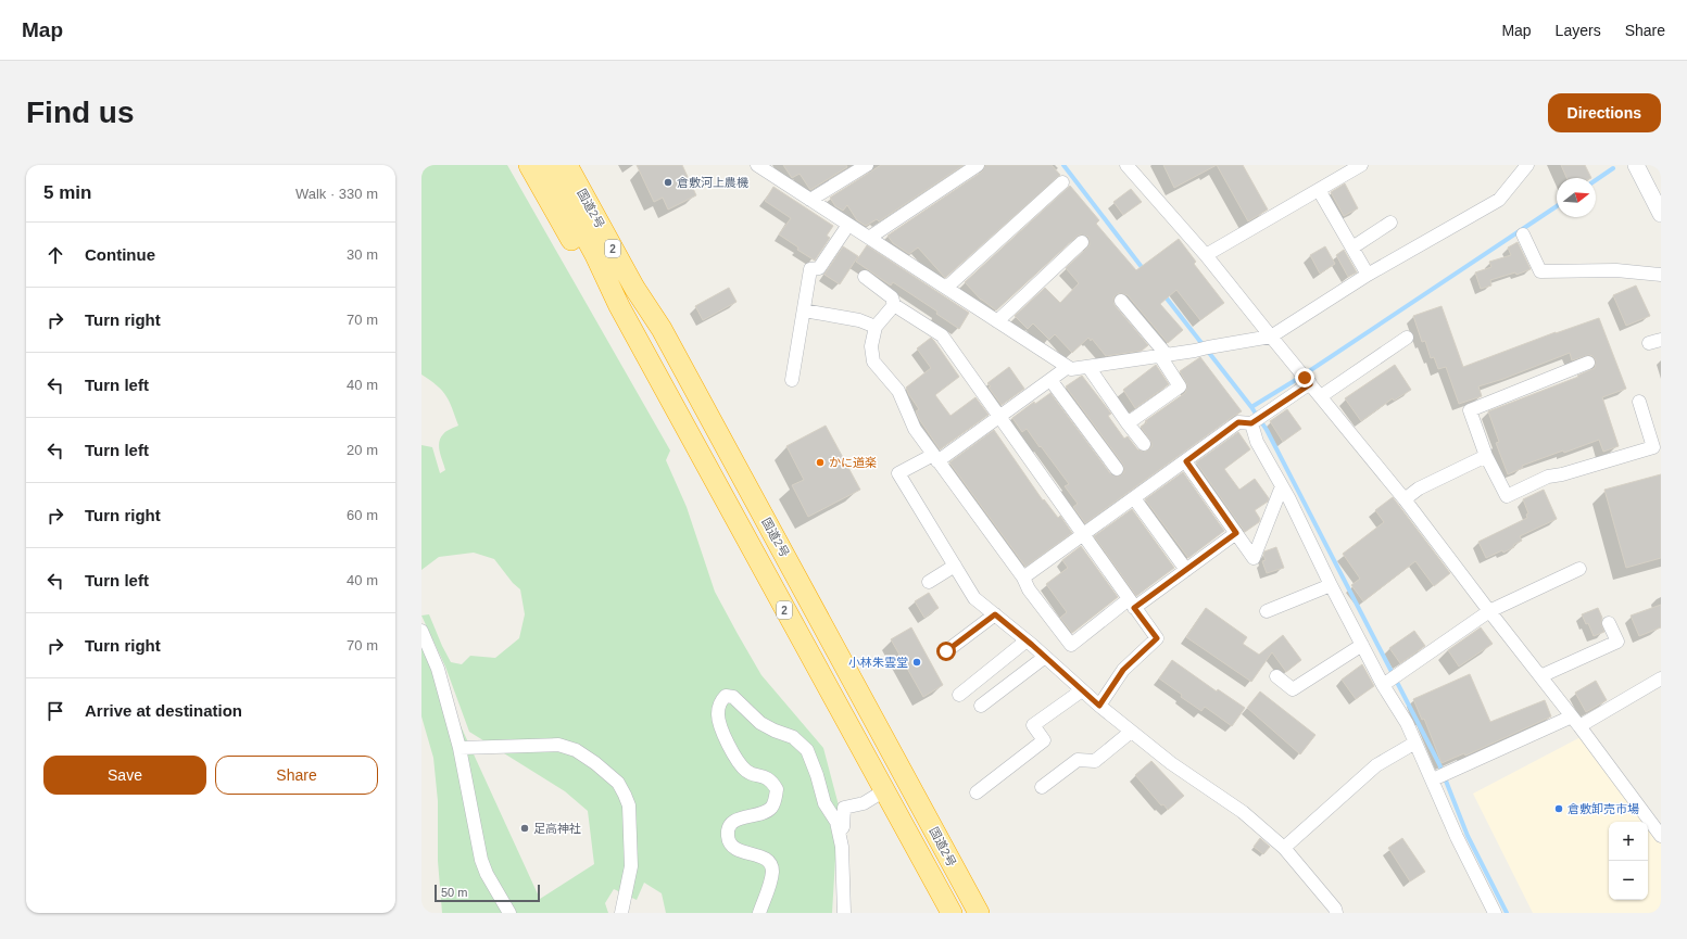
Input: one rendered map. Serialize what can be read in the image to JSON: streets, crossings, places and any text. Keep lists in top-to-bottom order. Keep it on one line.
{"streets":{"highway":["国道2号","2"]},"places":["倉敷河上農機","かに道楽","小林朱雲堂","倉敷卸売市場","足高神社"],"scale_bar":"50 m","north":"right","page":{"header":"Map","nav":["Map","Layers","Share"],"buttons":["Directions",["Save","Share"]],"title":"Find us","heading":["5 min","Walk · 330 m"],"list":[["Continue","30 m"],["Turn right","70 m"],["Turn left","40 m"],["Turn left","20 m"],["Turn right","60 m"],["Turn left","40 m"],["Turn right","70 m"],"Arrive at destination"],"map_buttons":["+","−"],"scale":"50 m"}}
